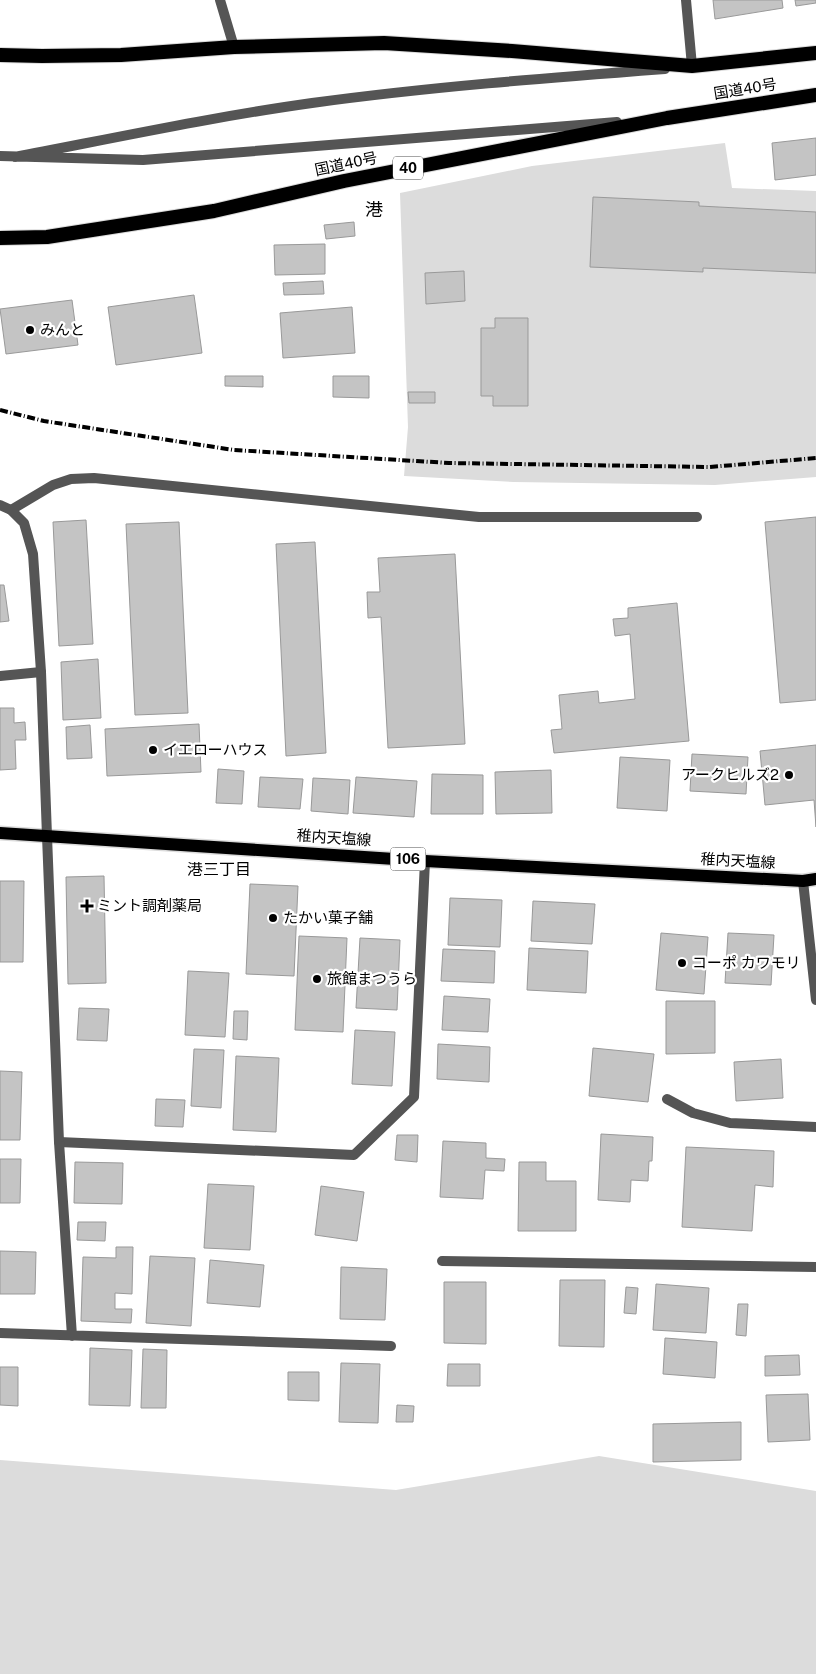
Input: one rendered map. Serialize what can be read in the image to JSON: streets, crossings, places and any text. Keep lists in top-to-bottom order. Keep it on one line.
{"streets":{"highway":["国道40号","40"],"main road":["稚内天塩線","106"]},"districts":["港","港三丁目"],"places":{"other":["みんと","イエローハウス","アークヒルズ2","たかい菓子舗","コーポ カワモリ","旅館まつうら"],"health":["ミント調剤薬局"]}}
